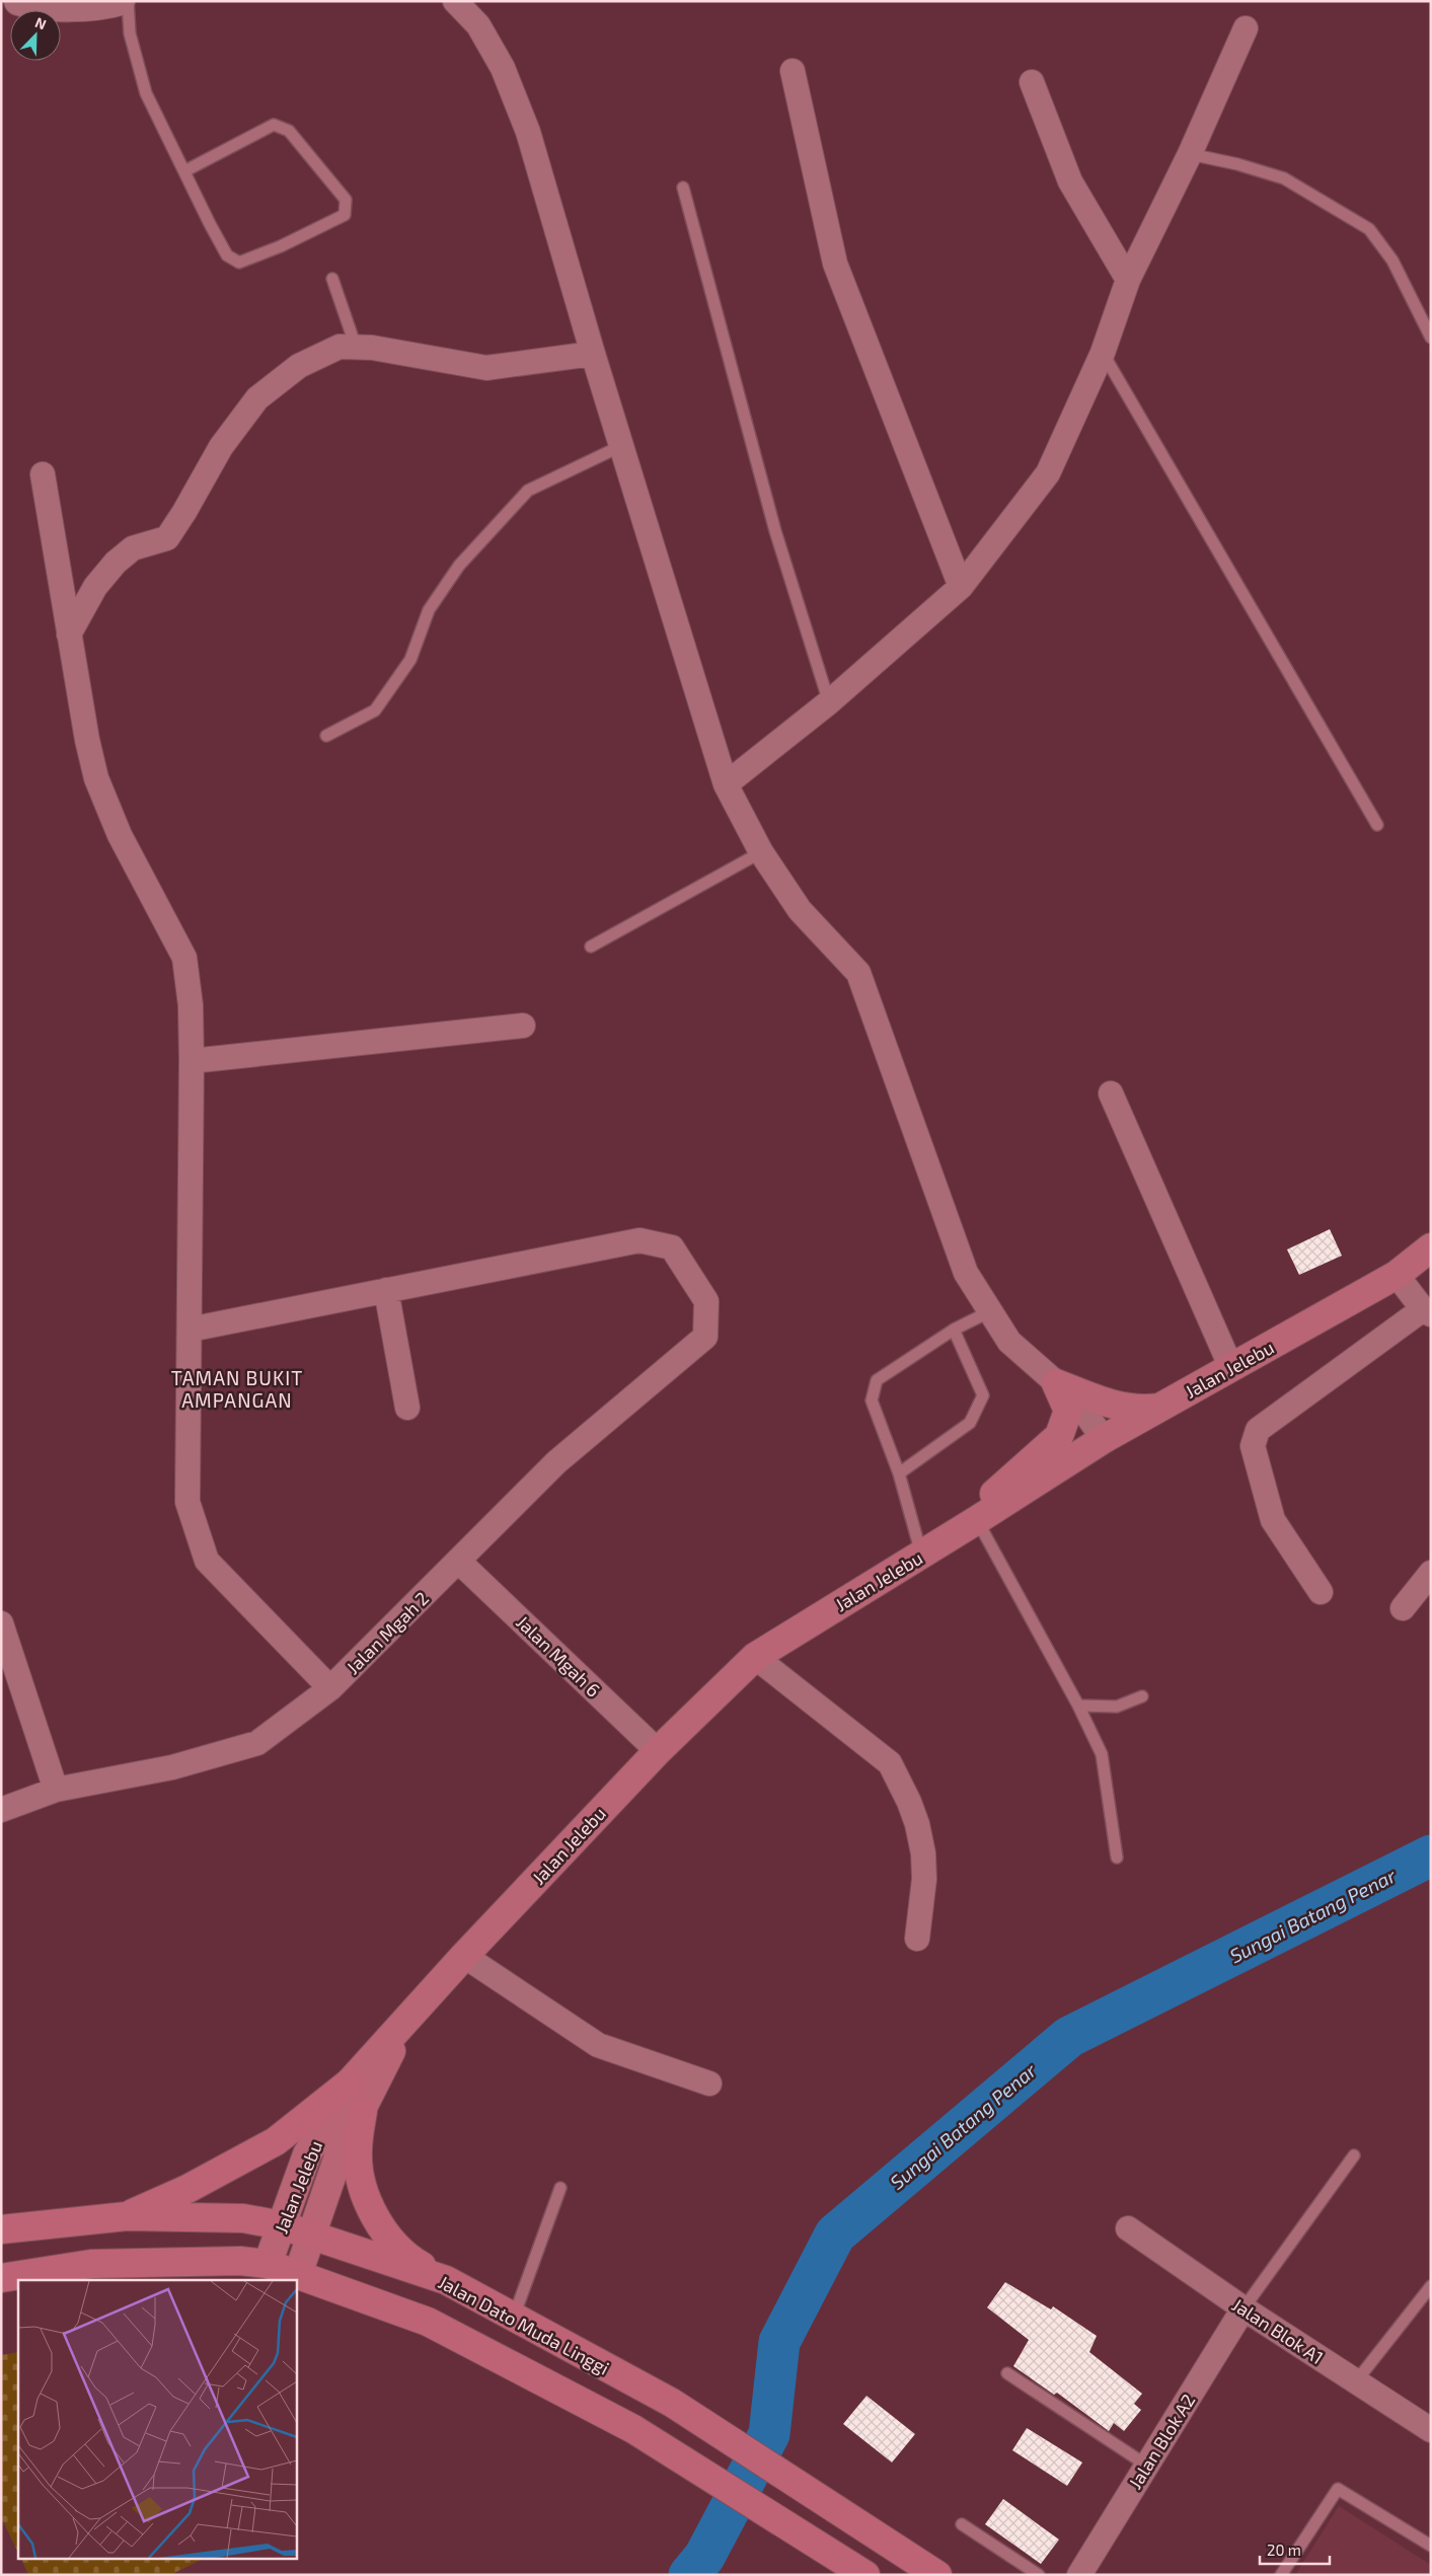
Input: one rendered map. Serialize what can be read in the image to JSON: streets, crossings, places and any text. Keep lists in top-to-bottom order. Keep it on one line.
{"streets":{"highway":["Jalan Dato Muda Linggi"],"main road":["Jalan Jelebu"],"street":["Jalan Mgah 2","Jalan Mgah 6","Jalan Blok A1","Jalan Blok A2"]},"crossings":[["Jalan Jelebu","Jalan Mgah 6"],["Jalan Jelebu","Jalan Dato Muda Linggi"],["Jalan Mgah 2","Jalan Mgah 6"],["Jalan Blok A1","Jalan Blok A2"]],"districts":["TAMAN BUKIT AMPANGAN"],"water":["Sungai Batang Penar"],"scale_bar":"20 m","north":"top right"}
